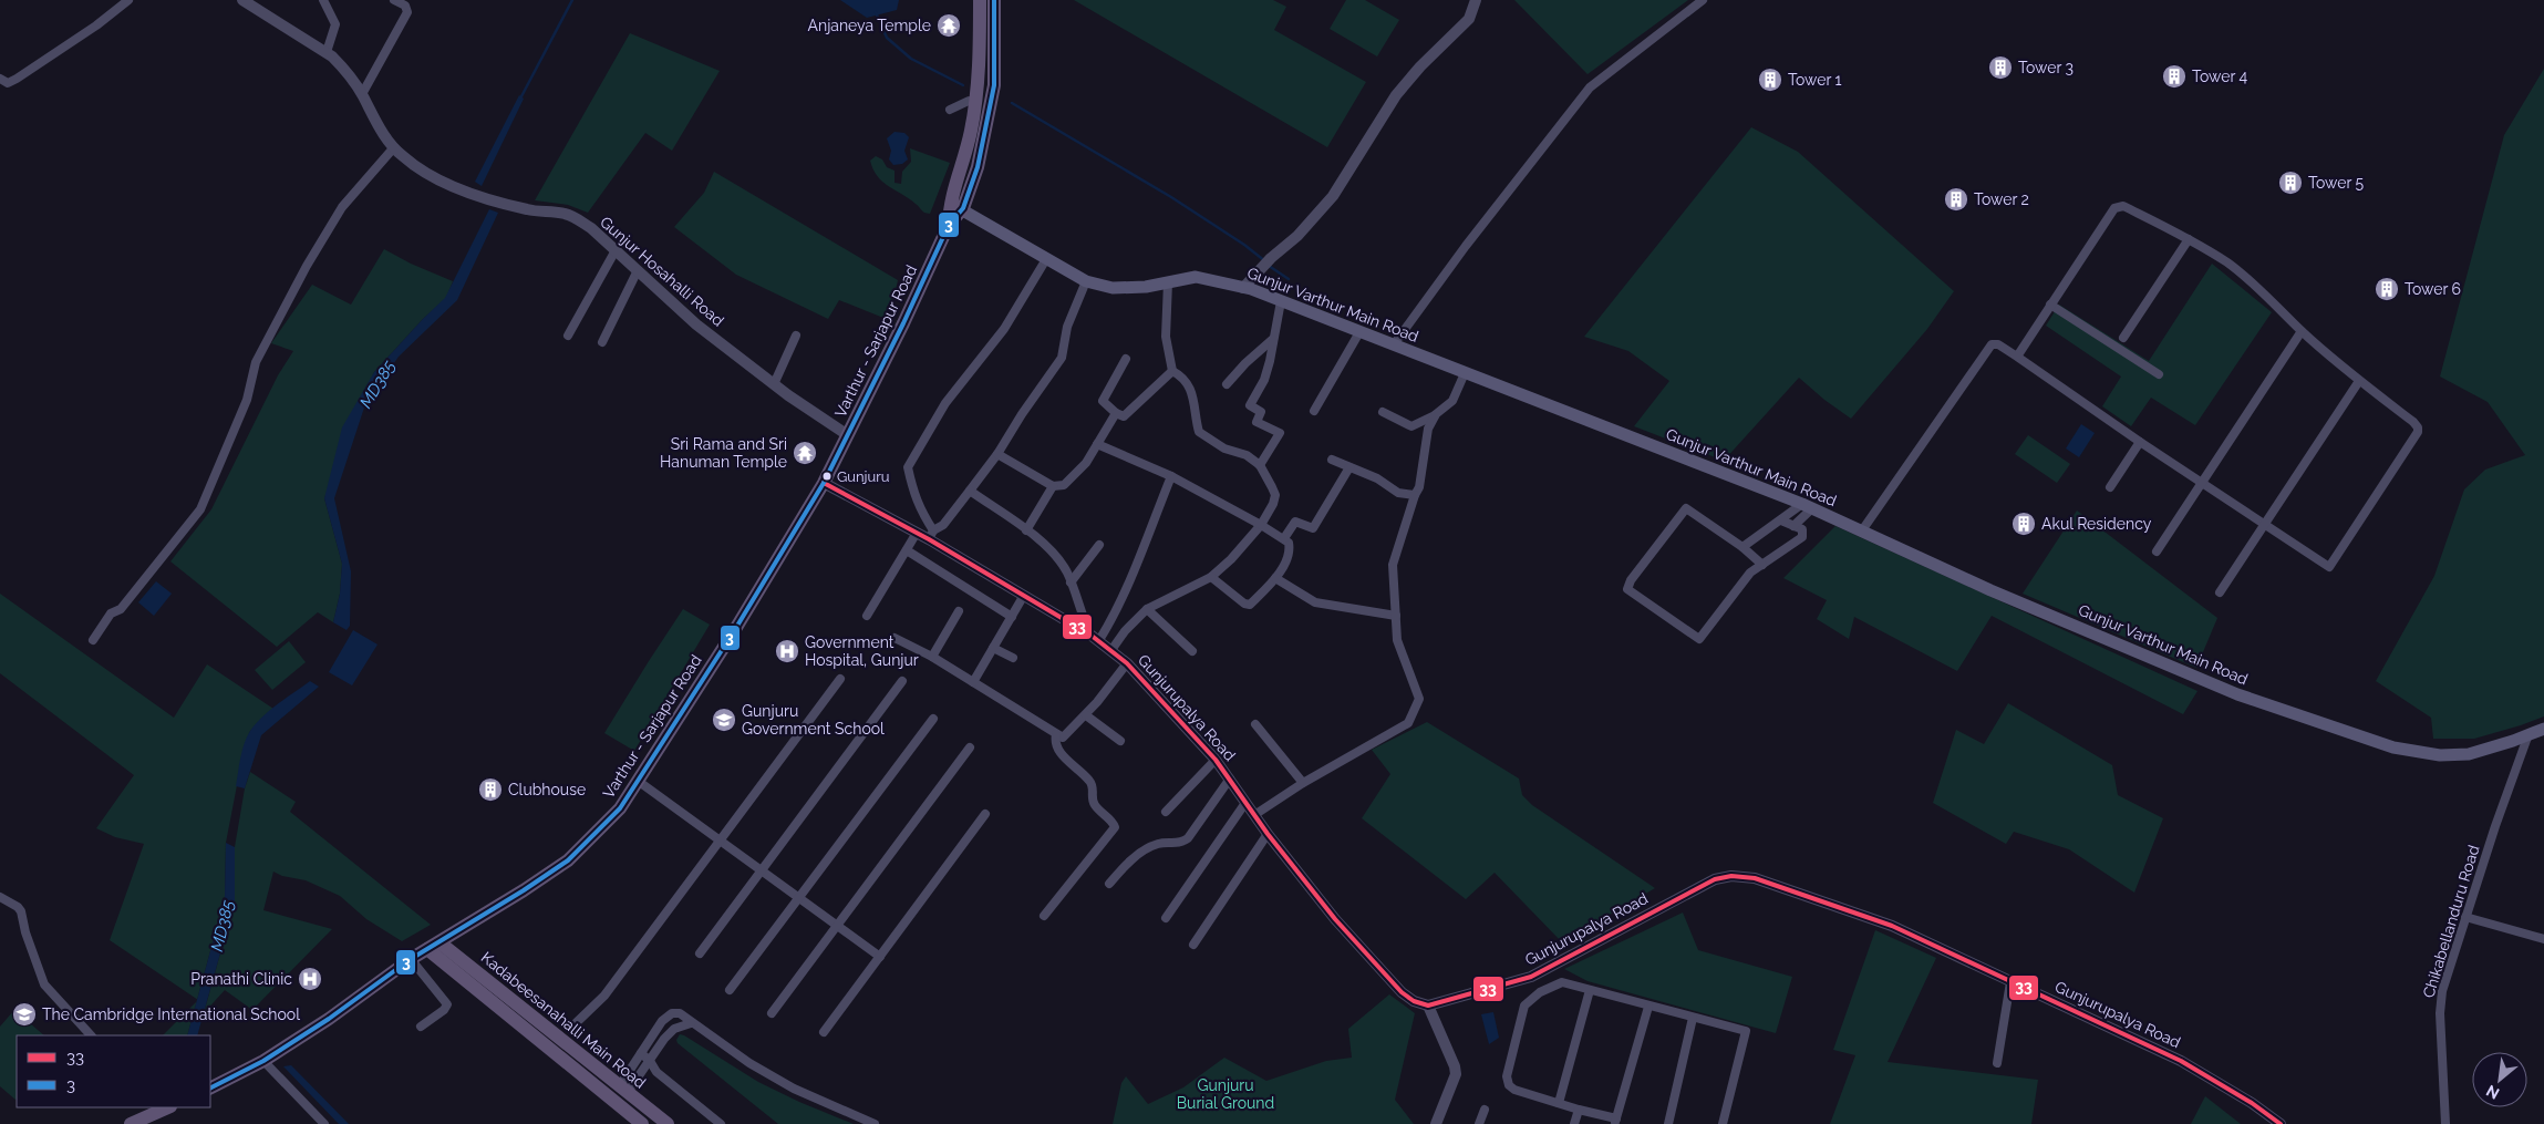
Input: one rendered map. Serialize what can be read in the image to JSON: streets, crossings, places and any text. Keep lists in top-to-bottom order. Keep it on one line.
{"streets":{"main road":["Gunjur Varthur Main Road","Varthur - Sarjapur Road","Kadabeesanahalli Main Road"],"street":["Gunjur Hosahalli Road","Gunjurupalya Road","Chikabellanduru Road"]},"crossings":[["Gunjur Hosahalli Road","Varthur - Sarjapur Road"],["Gunjur Varthur Main Road","Varthur - Sarjapur Road"],["Gunjur Varthur Main Road","Chikabellanduru Road"],["Varthur - Sarjapur Road","Gunjurupalya Road"],["Varthur - Sarjapur Road","Kadabeesanahalli Main Road"]],"water":["MD385"],"parks":["Gunjuru Burial Ground"],"places":{"temple":["Anjaneya Temple","Sri Rama and Sri Hanuman Temple"],"building":["Tower 3","Tower 4","Tower 1","Tower 5","Tower 2","Tower 6","Akul Residency","Clubhouse"],"other":["Gunjuru"],"hospital":["Government Hospital, Gunjur","Pranathi Clinic"],"school or university":["Gunjuru Government School","The Cambridge International School"]},"lines":["transit line 3","transit line 33"],"legend":["33","3"],"north":"bottom left"}
